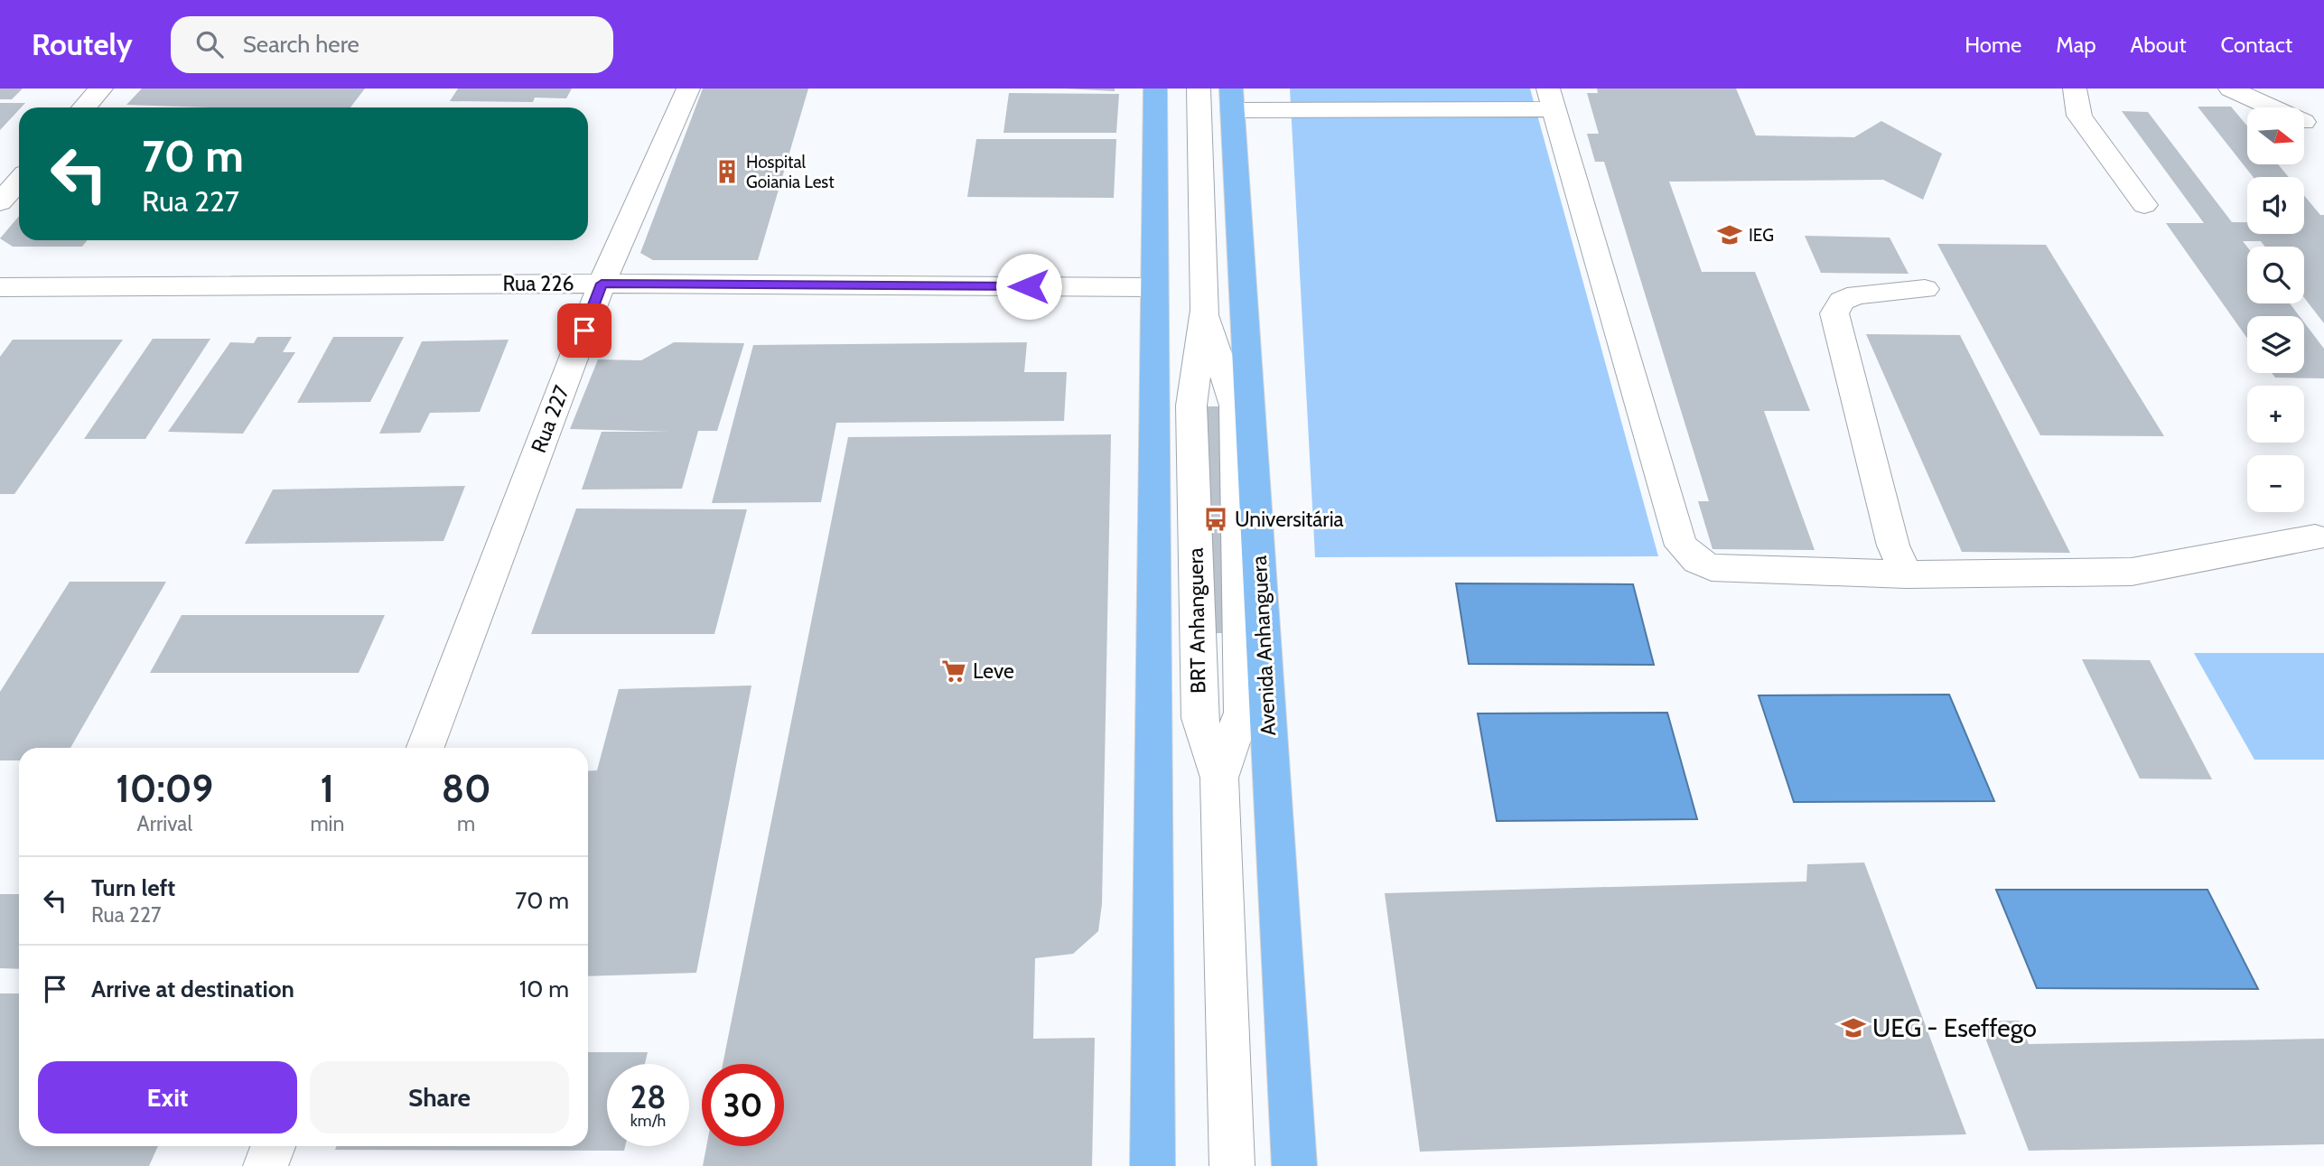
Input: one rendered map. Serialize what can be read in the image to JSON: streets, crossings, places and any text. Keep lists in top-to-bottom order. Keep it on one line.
{"streets":{"main road":["Avenida Anhanguera"],"street":["Rua 226","Rua 227","BRT Anhanguera"]},"crossings":[["Rua 226","Rua 227"]],"places":{"building":["Hospital Goiania Lest"],"school or university":["IEG","UEG - Eseffego"],"bus stop":["Universitária"],"supermarket":["Leve"]},"north":"right","page":{"header":"Routely","search":"Search here","nav":["Home","Map","About","Contact"],"map_buttons":["+","−"],"turn":["70 m","Rua 227"],"eta":["10:09","Arrival","1","min","80","m"],"list":[{"name":"Turn left","note":"Rua 227","value":"70 m"},{"name":"Arrive at destination","value":"10 m"}],"buttons":["Exit","Share"],"speed":"28 km/h","limit":"30"}}
